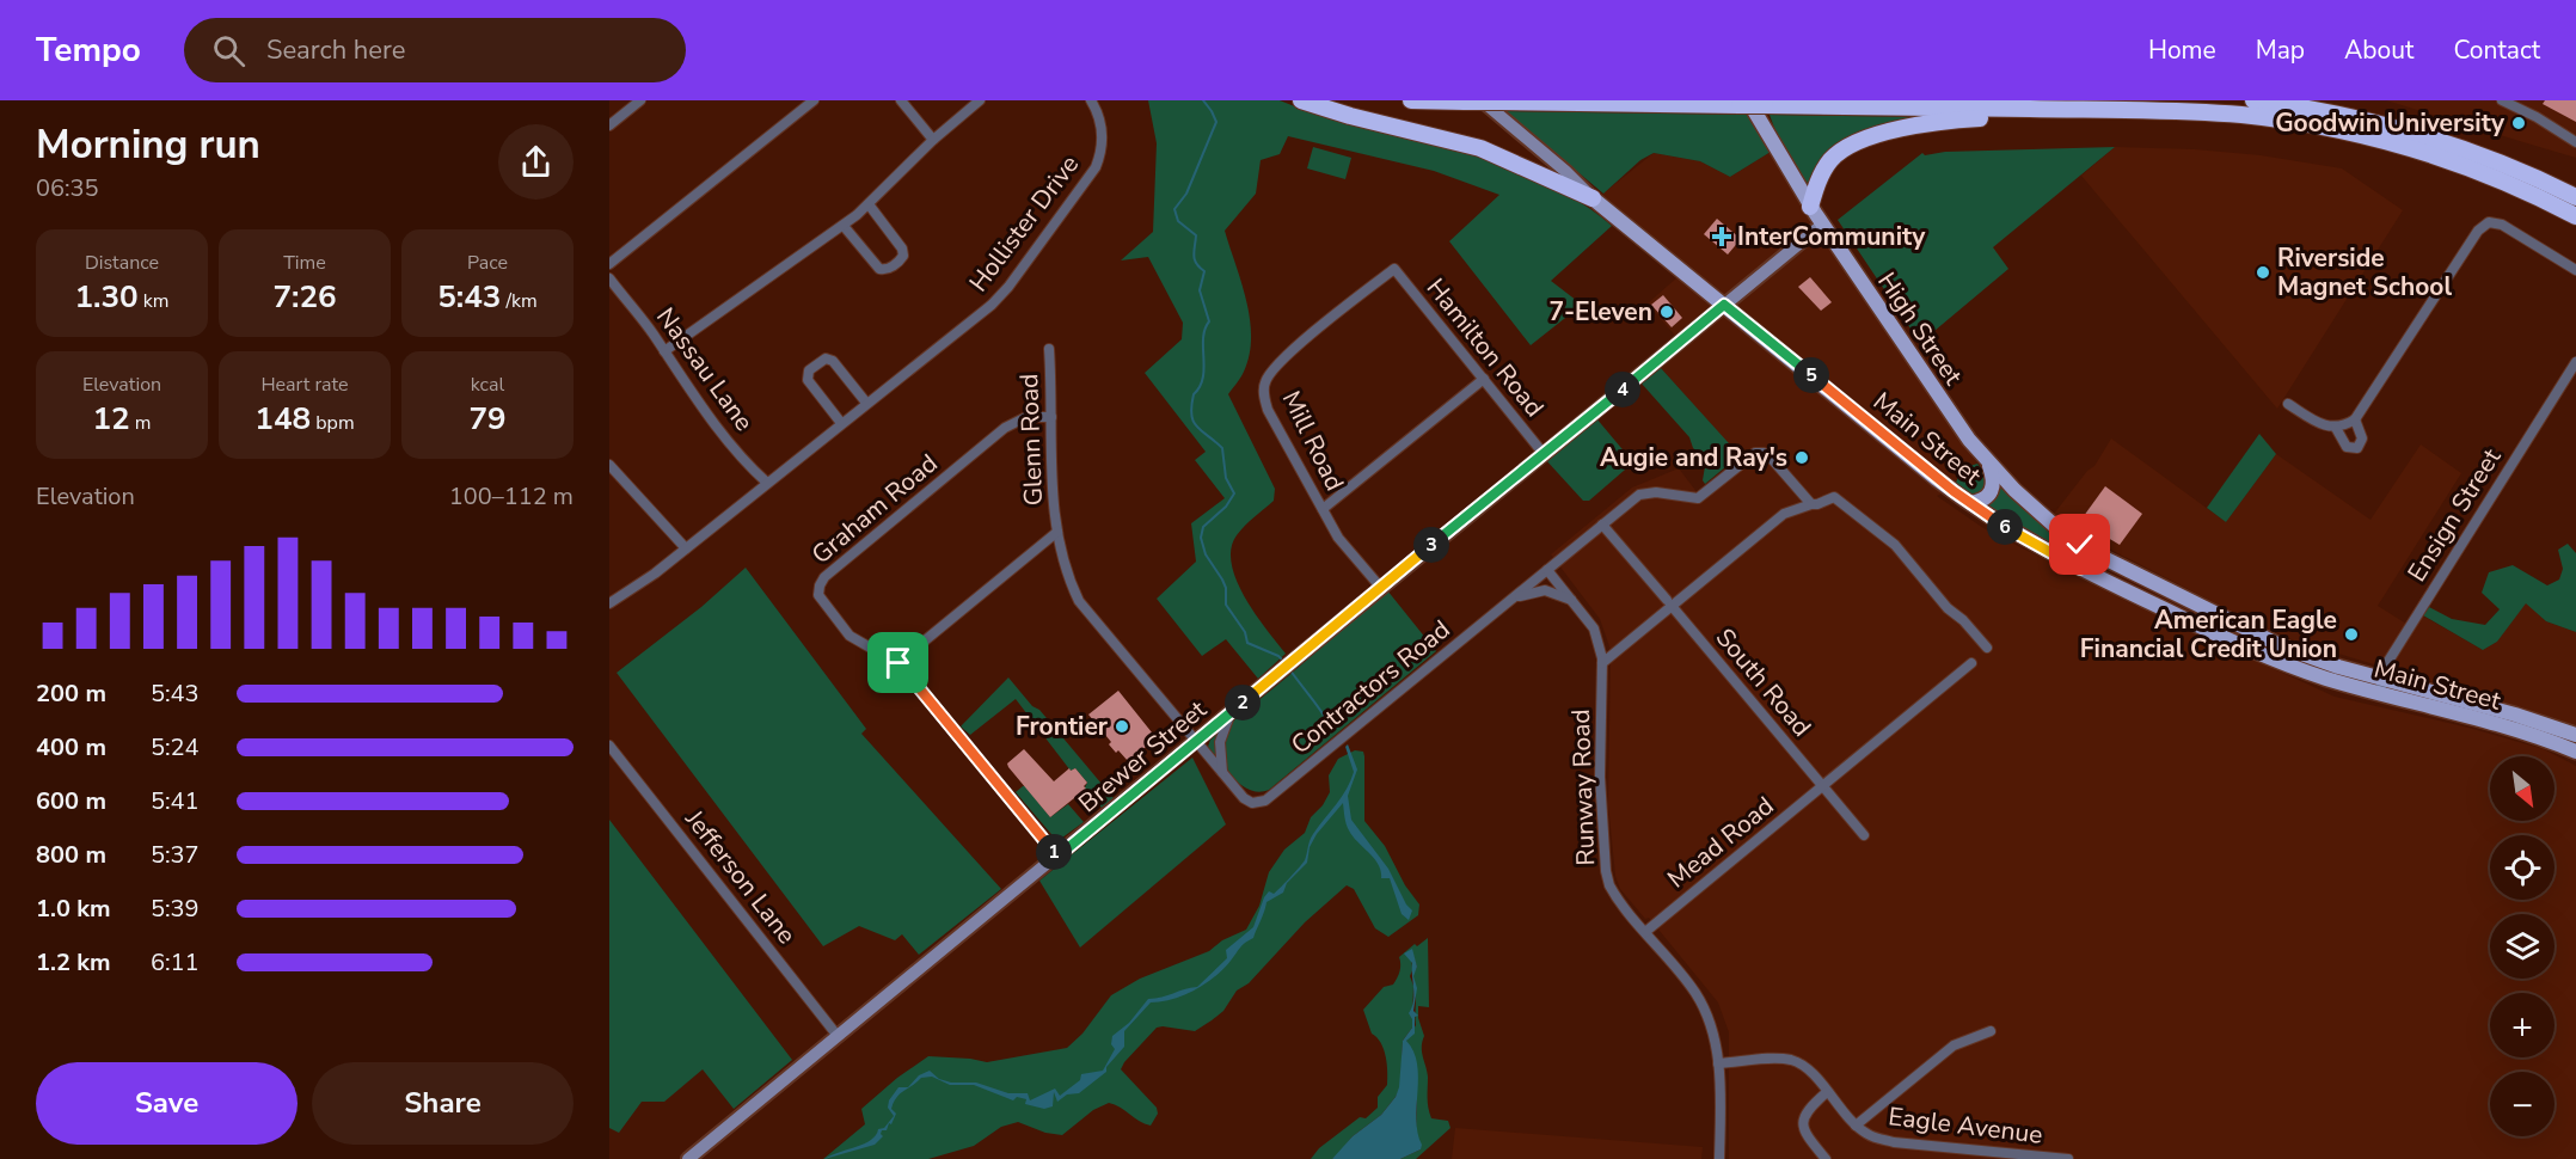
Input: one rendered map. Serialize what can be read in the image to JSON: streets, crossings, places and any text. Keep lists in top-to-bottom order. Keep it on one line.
{"streets":{"main road":["High Street","Main Street","Brewer Street"],"street":["Hollister Drive","Hamilton Road","Nassau Lane","Glenn Road","Mill Road","Graham Road","Ensign Street","South Road","Contractors Road","Runway Road","Mead Road","Jefferson Lane","Eagle Avenue"]},"crossings":[["Hollister Drive","Nassau Lane"],["High Street","Main Street"],["High Street","Brewer Street"],["Hamilton Road","Mill Road"],["Hamilton Road","Brewer Street"],["Main Street","Ensign Street"],["Main Street","Brewer Street"],["Glenn Road","Graham Road"],["Glenn Road","Contractors Road"],["Glenn Road","Brewer Street"],["Mill Road","Brewer Street"],["Graham Road","Brewer Street"],["South Road","Contractors Road"],["South Road","Mead Road"],["Contractors Road","Brewer Street"],["Contractors Road","Runway Road"],["Brewer Street","Jefferson Lane"],["Runway Road","Mead Road"],["Runway Road","Eagle Avenue"]],"places":{"other":["Goodwin University","Riverside Magnet School","7-Eleven","Augie and Ray's","American Eagle Financial Credit Union","Frontier"],"health":["InterCommunity"]},"north":"bottom right","page":{"header":"Tempo","search":"Search here","nav":["Home","Map","About","Contact"],"heading":["Morning run","06:35"],"stats":[["Distance","1.30 km"],["Time","7:26"],["Pace","5:43 /km"],["Elevation","12 m"],["Heart rate","148 bpm"],["kcal","79"]],"pins":["5","4","6","3","2","1"],"chart":["Elevation","100–112 m"],"list":[{"name":"200 m","note":"5:43"},{"name":"400 m","note":"5:24"},{"name":"600 m","note":"5:41"},{"name":"800 m","note":"5:37"},{"name":"1.0 km","note":"5:39"},{"name":"1.2 km","note":"6:11"}],"map_buttons":["+","−"],"buttons":["Save","Share"]}}
